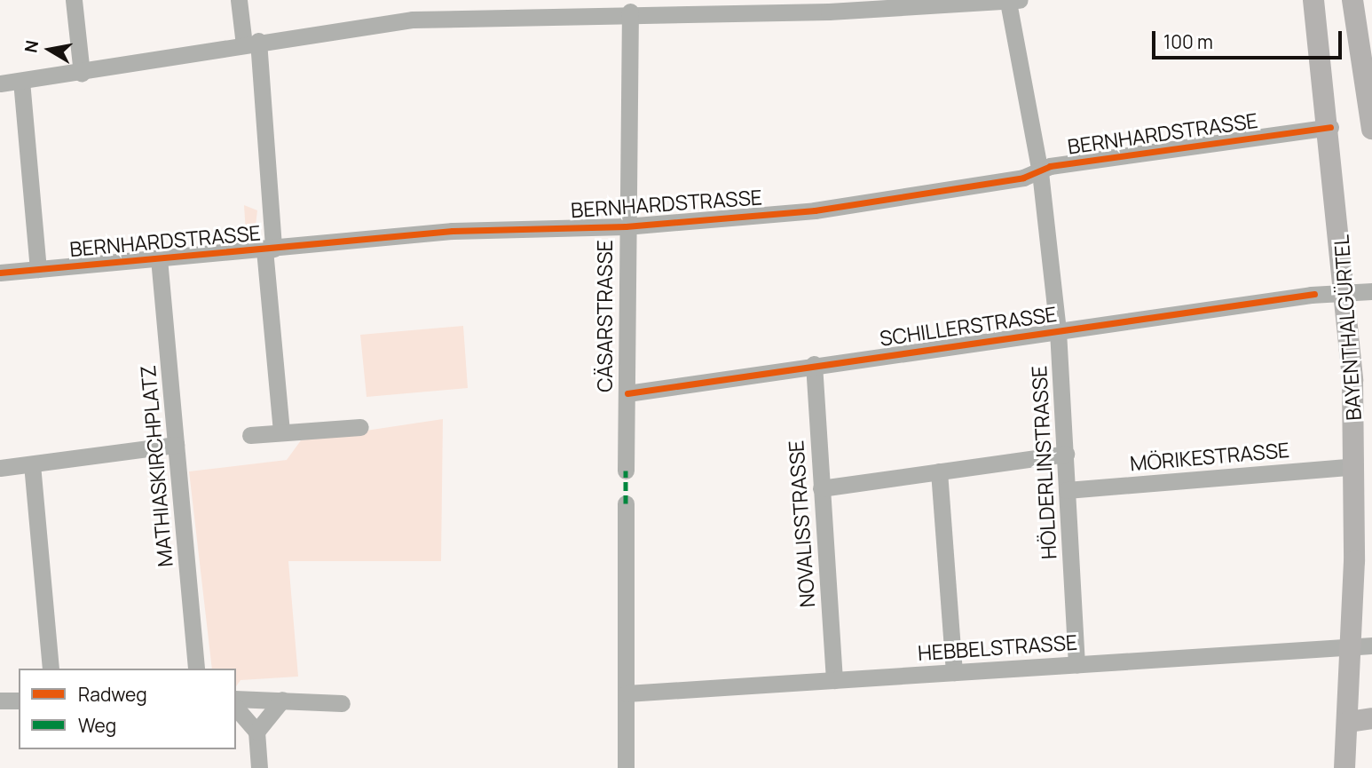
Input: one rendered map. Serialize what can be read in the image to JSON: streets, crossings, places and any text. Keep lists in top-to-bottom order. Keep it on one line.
{"streets":{"main road":["BAYENTHALGÜRTEL"],"street":["BERNHARDSTRASSE","CÄSARSTRASSE","SCHILLERSTRASSE","MÖRIKESTRASSE","HÖLDERLINSTRASSE","MATHIASKIRCHPLATZ","NOVALISSTRASSE","HEBBELSTRASSE"]},"crossings":[["BERNHARDSTRASSE","CÄSARSTRASSE"],["BERNHARDSTRASSE","BAYENTHALGÜRTEL"],["BERNHARDSTRASSE","HÖLDERLINSTRASSE"],["BERNHARDSTRASSE","MATHIASKIRCHPLATZ"],["CÄSARSTRASSE","SCHILLERSTRASSE"],["SCHILLERSTRASSE","BAYENTHALGÜRTEL"],["SCHILLERSTRASSE","HÖLDERLINSTRASSE"],["SCHILLERSTRASSE","NOVALISSTRASSE"],["BAYENTHALGÜRTEL","MÖRIKESTRASSE"],["BAYENTHALGÜRTEL","HEBBELSTRASSE"],["MÖRIKESTRASSE","HÖLDERLINSTRASSE"],["HÖLDERLINSTRASSE","HEBBELSTRASSE"],["NOVALISSTRASSE","HEBBELSTRASSE"]],"legend":["Radweg","Weg"],"scale_bar":"100 m","north":"left"}
